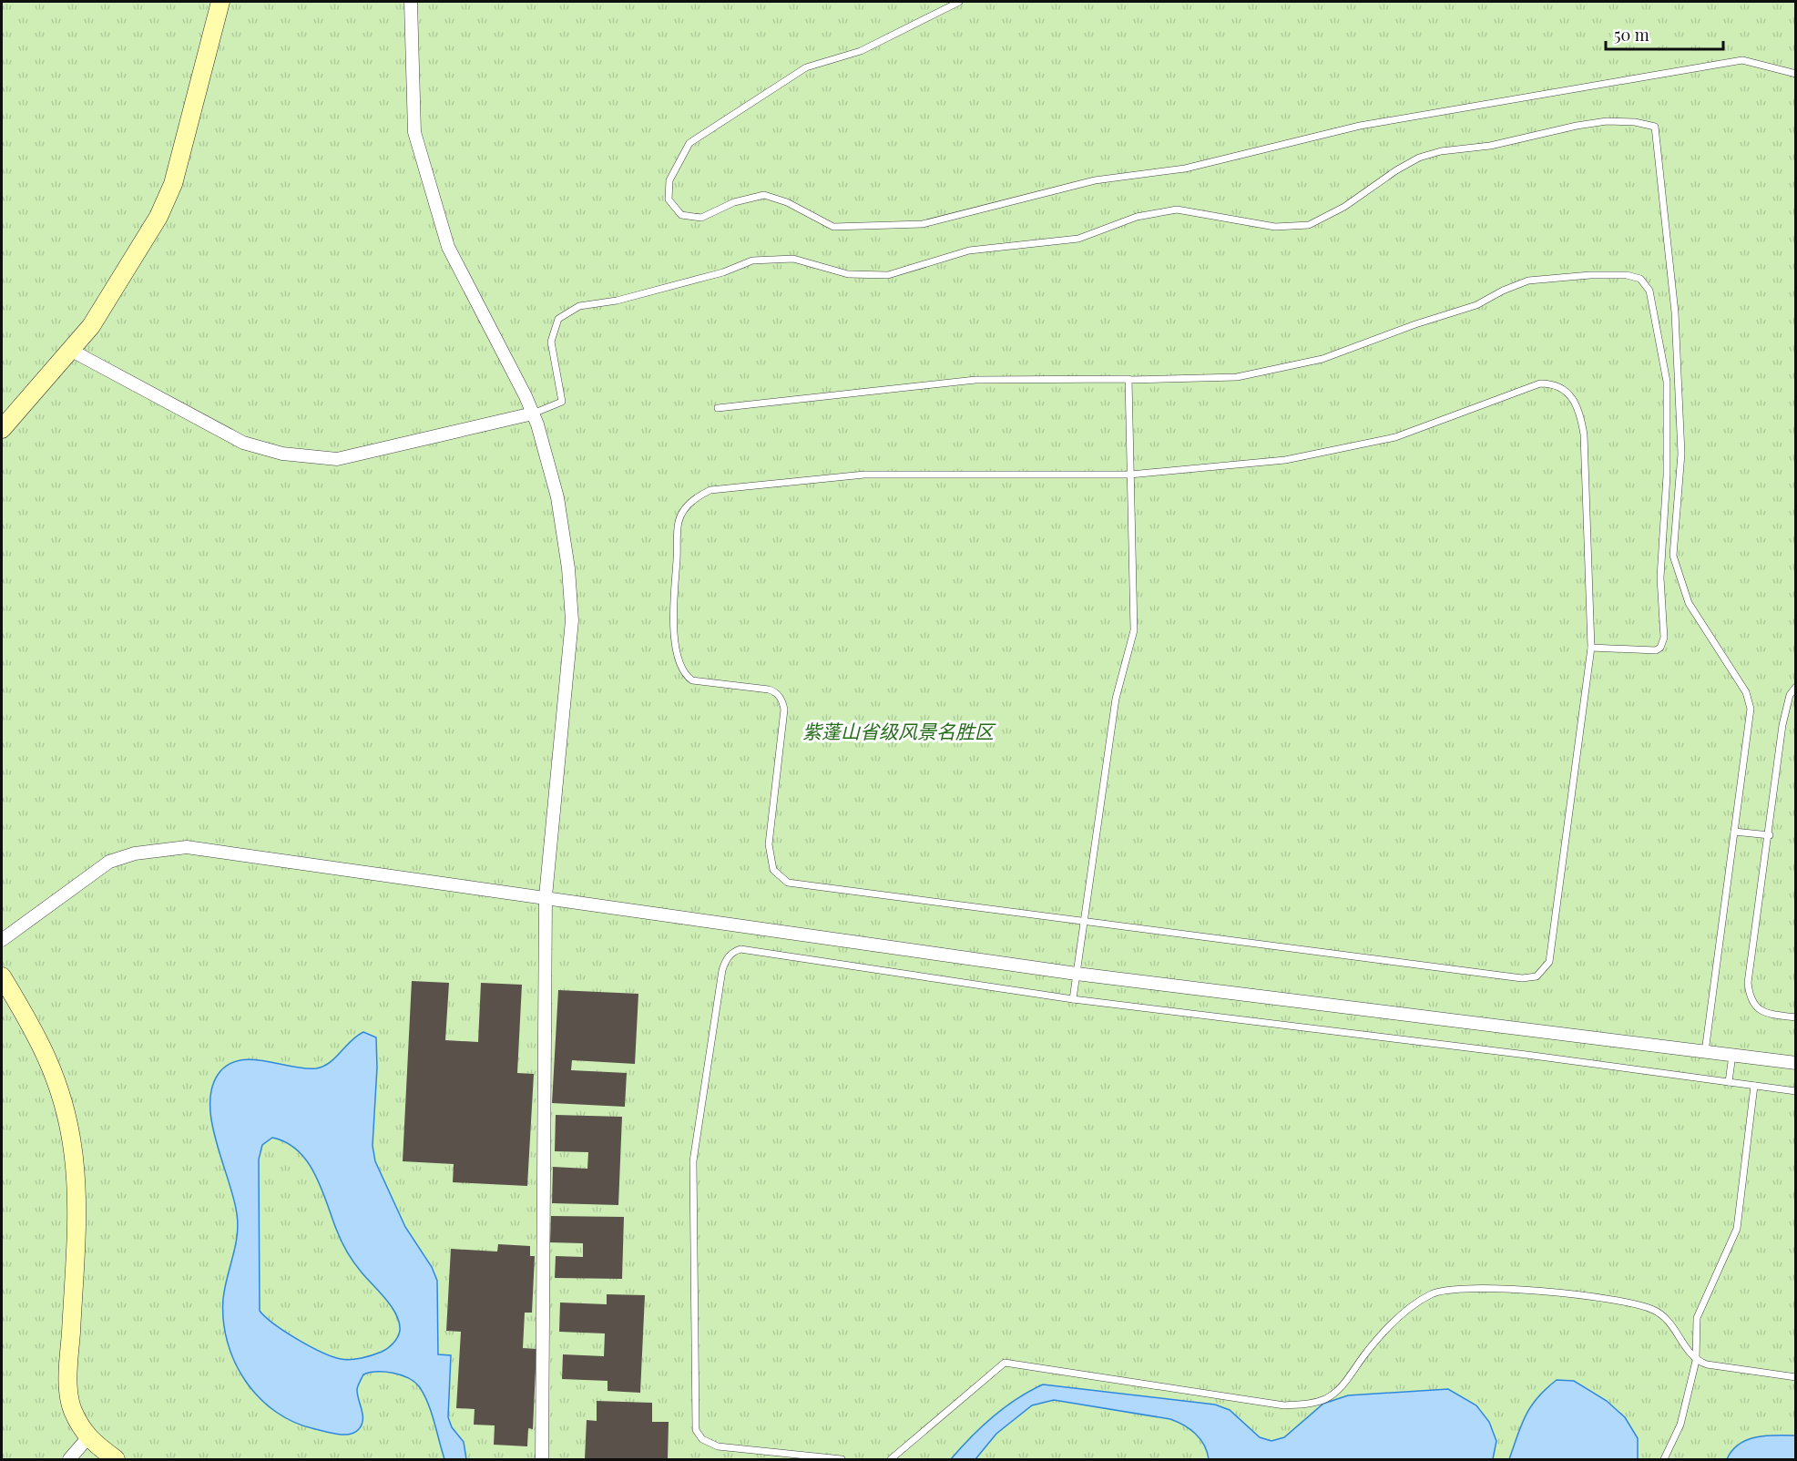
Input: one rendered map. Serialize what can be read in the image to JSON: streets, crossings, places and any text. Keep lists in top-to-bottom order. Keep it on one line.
{"parks":["紫蓬山省级风景名胜区"],"scale_bar":"50 m"}
